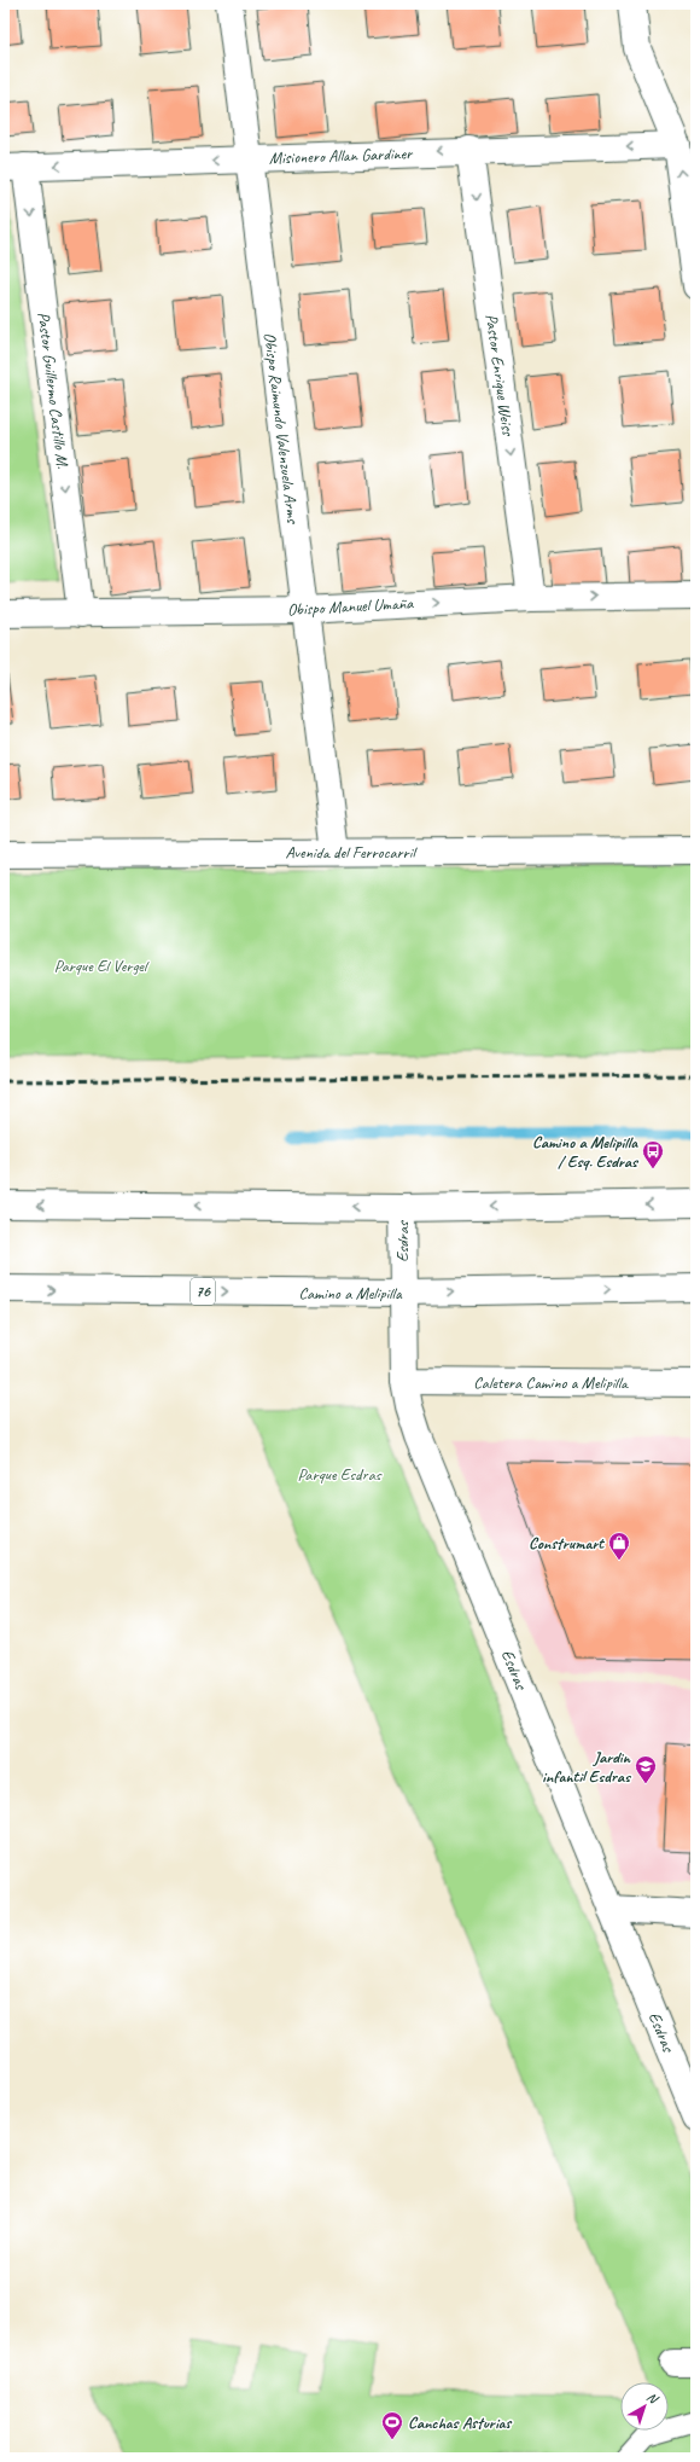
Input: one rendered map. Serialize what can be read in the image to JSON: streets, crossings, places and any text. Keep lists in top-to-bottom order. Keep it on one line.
{"streets":{"street":["Misionero Allan Gardiner","Pastor Enrique Weiss","Pastor Guillermo Castillo M.","Obispo Raimundo Valenzuela Arms","Obispo Manuel Umaña","Avenida del Ferrocarril","Esdras","76","Camino a Melipilla","Caletera Camino a Melipilla"]},"crossings":[["Misionero Allan Gardiner","Pastor Enrique Weiss"],["Misionero Allan Gardiner","Pastor Guillermo Castillo M."],["Misionero Allan Gardiner","Obispo Raimundo Valenzuela Arms"],["Pastor Enrique Weiss","Obispo Manuel Umaña"],["Pastor Guillermo Castillo M.","Obispo Manuel Umaña"],["Obispo Raimundo Valenzuela Arms","Obispo Manuel Umaña"],["Obispo Raimundo Valenzuela Arms","Avenida del Ferrocarril"],["Esdras","Camino a Melipilla"],["Esdras","Caletera Camino a Melipilla"]],"one_way":["Misionero Allan Gardiner","Pastor Guillermo Castillo M.","Obispo Manuel Umaña"],"parks":["Parque El Vergel","Parque Esdras"],"places":{"bus stop":["Camino a Melipilla / Esq. Esdras"],"shop":["Construmart"],"school or university":["Jardin infantil Esdras"],"sports":["Canchas Asturias"]},"north":"top right"}
